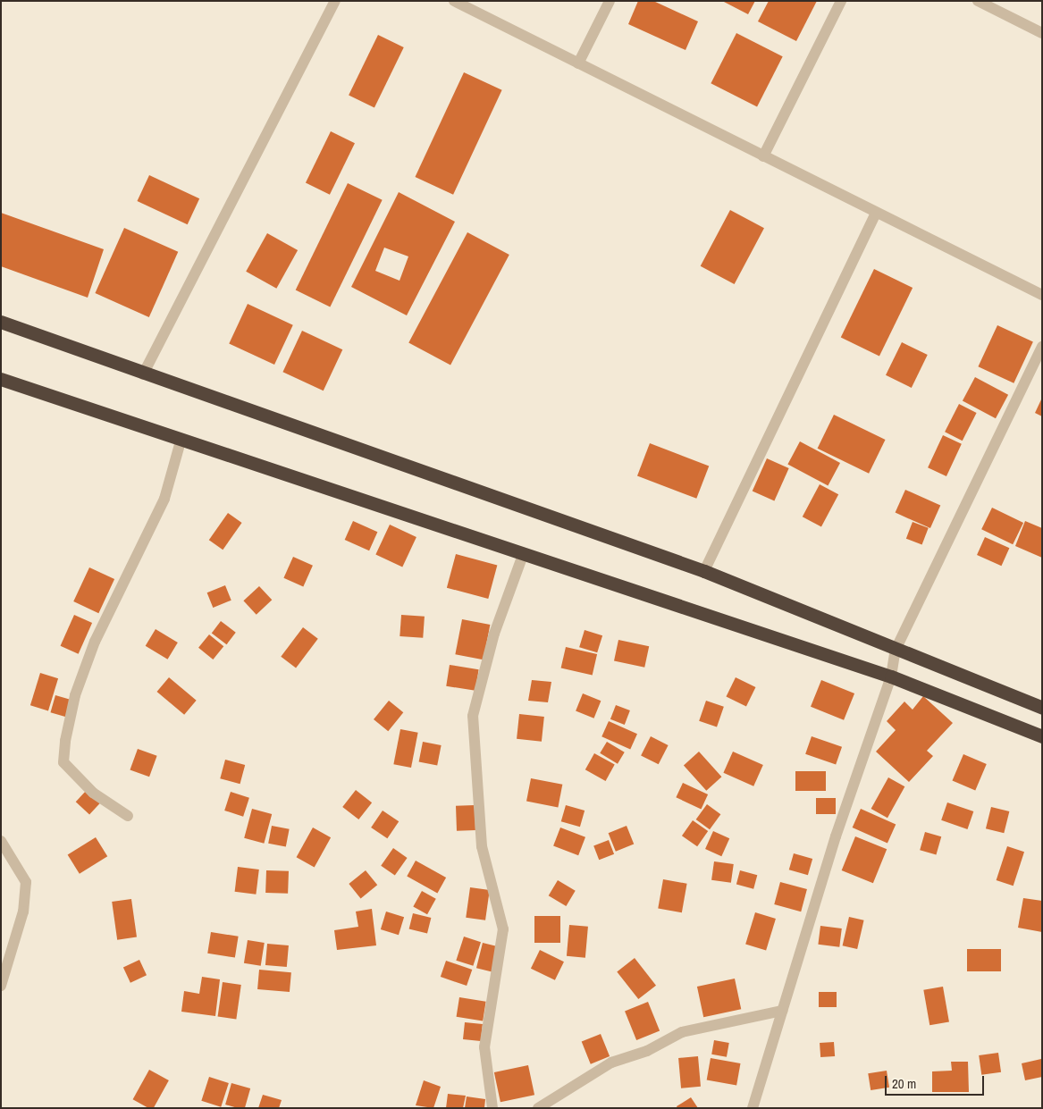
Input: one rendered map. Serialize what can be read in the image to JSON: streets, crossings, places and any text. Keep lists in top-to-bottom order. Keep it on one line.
{"scale_bar":"20 m"}
